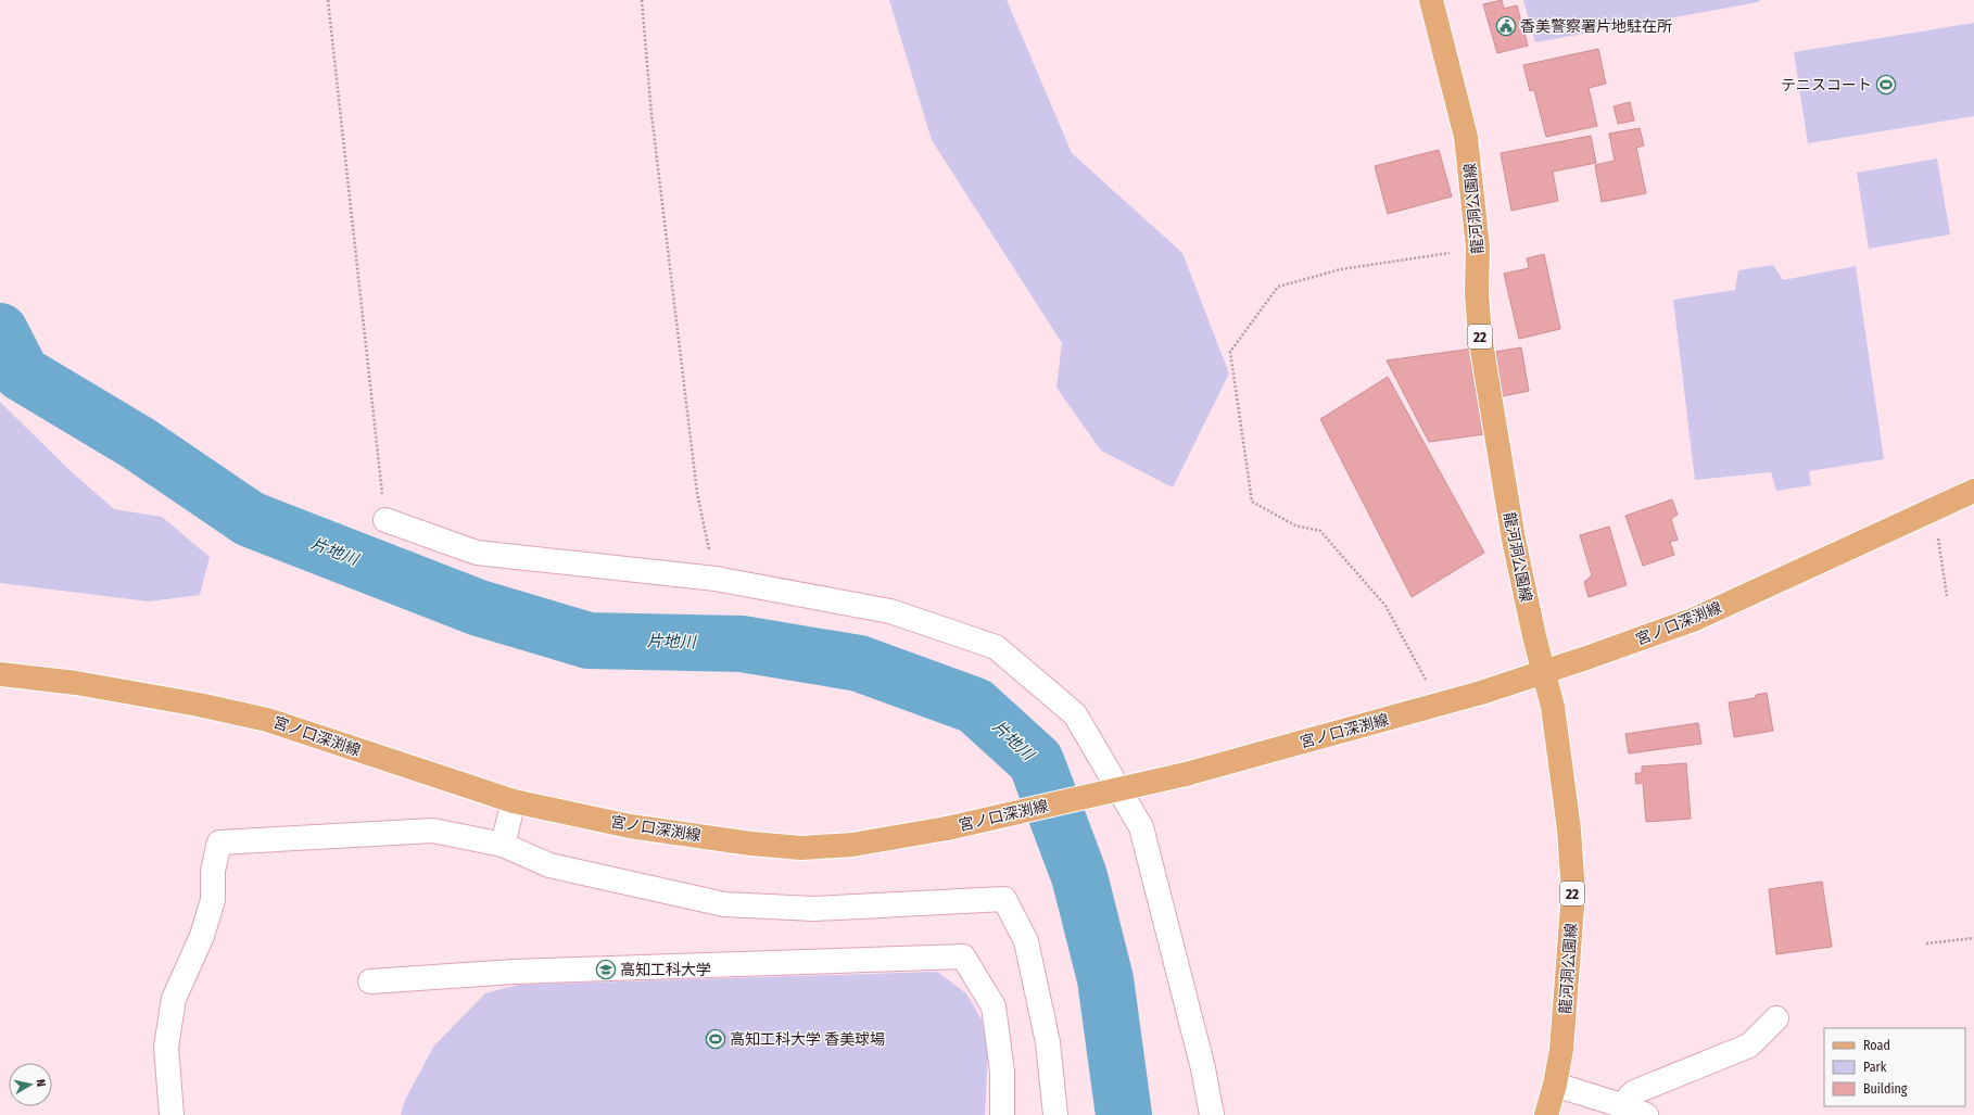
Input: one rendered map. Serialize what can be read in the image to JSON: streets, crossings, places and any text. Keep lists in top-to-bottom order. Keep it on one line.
{"streets":{"main road":["龍河洞公園線","22","宮ノ口深渕線"]},"crossings":[["龍河洞公園線","宮ノ口深渕線"]],"water":["片地川"],"places":{"public building":["香美警察署片地駐在所"],"sports":["テニスコート","高知工科大学 香美球場"],"school or university":["高知工科大学"]},"legend":["Road","Park","Building"],"north":"right"}
